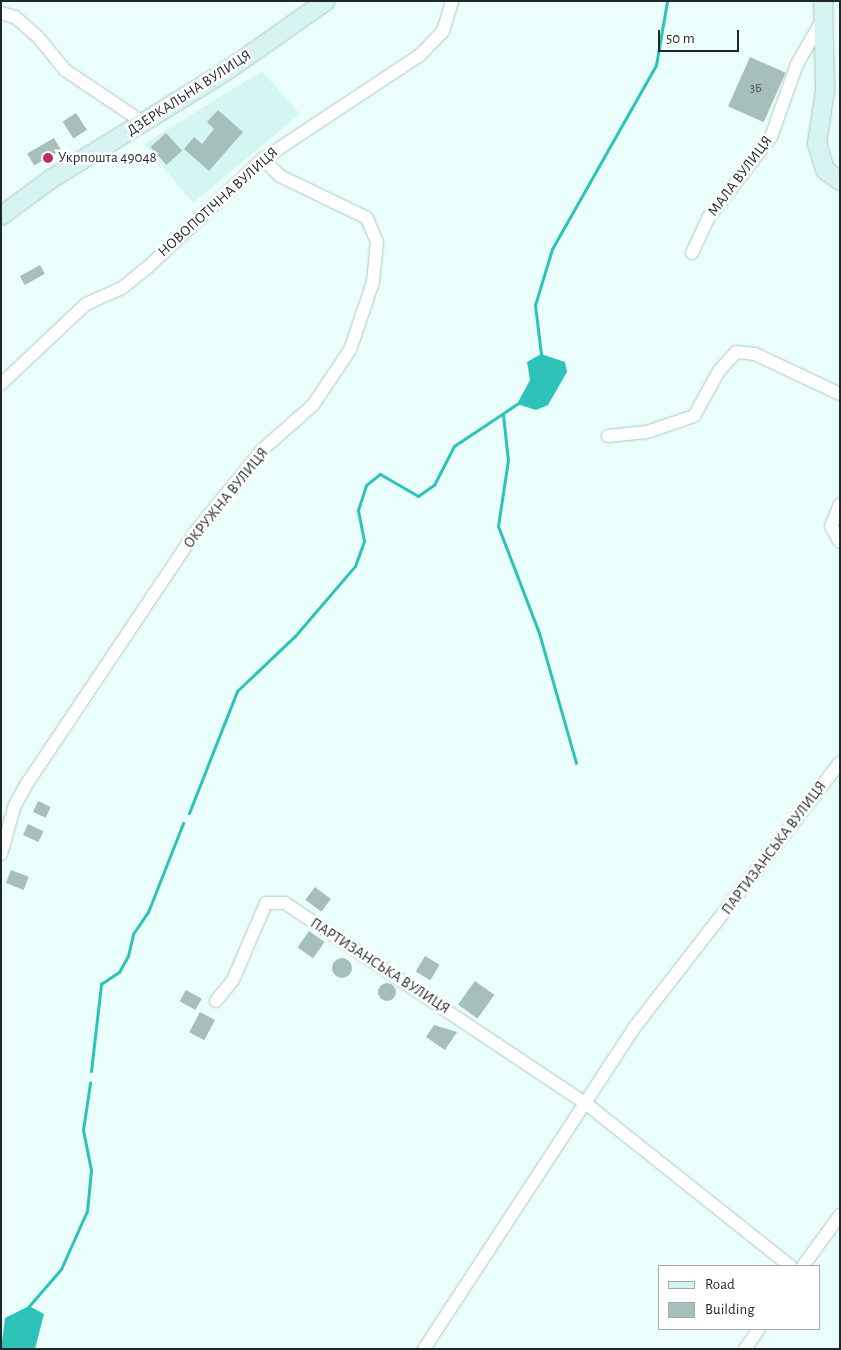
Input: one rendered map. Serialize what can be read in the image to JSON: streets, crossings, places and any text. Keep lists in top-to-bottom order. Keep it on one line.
{"streets":{"street":["ДЗЕРКАЛЬНА ВУЛИЦЯ","МАЛА ВУЛИЦЯ","НОВОПОТІЧНА ВУЛИЦЯ","ОКРУЖНА ВУЛИЦЯ","ПАРТИЗАНСЬКА ВУЛИЦЯ"]},"crossings":[["НОВОПОТІЧНА ВУЛИЦЯ","ОКРУЖНА ВУЛИЦЯ"]],"places":["Укрпошта 49048"],"house_numbers":["3Б"],"legend":["Road","Building"],"scale_bar":"50 m"}
